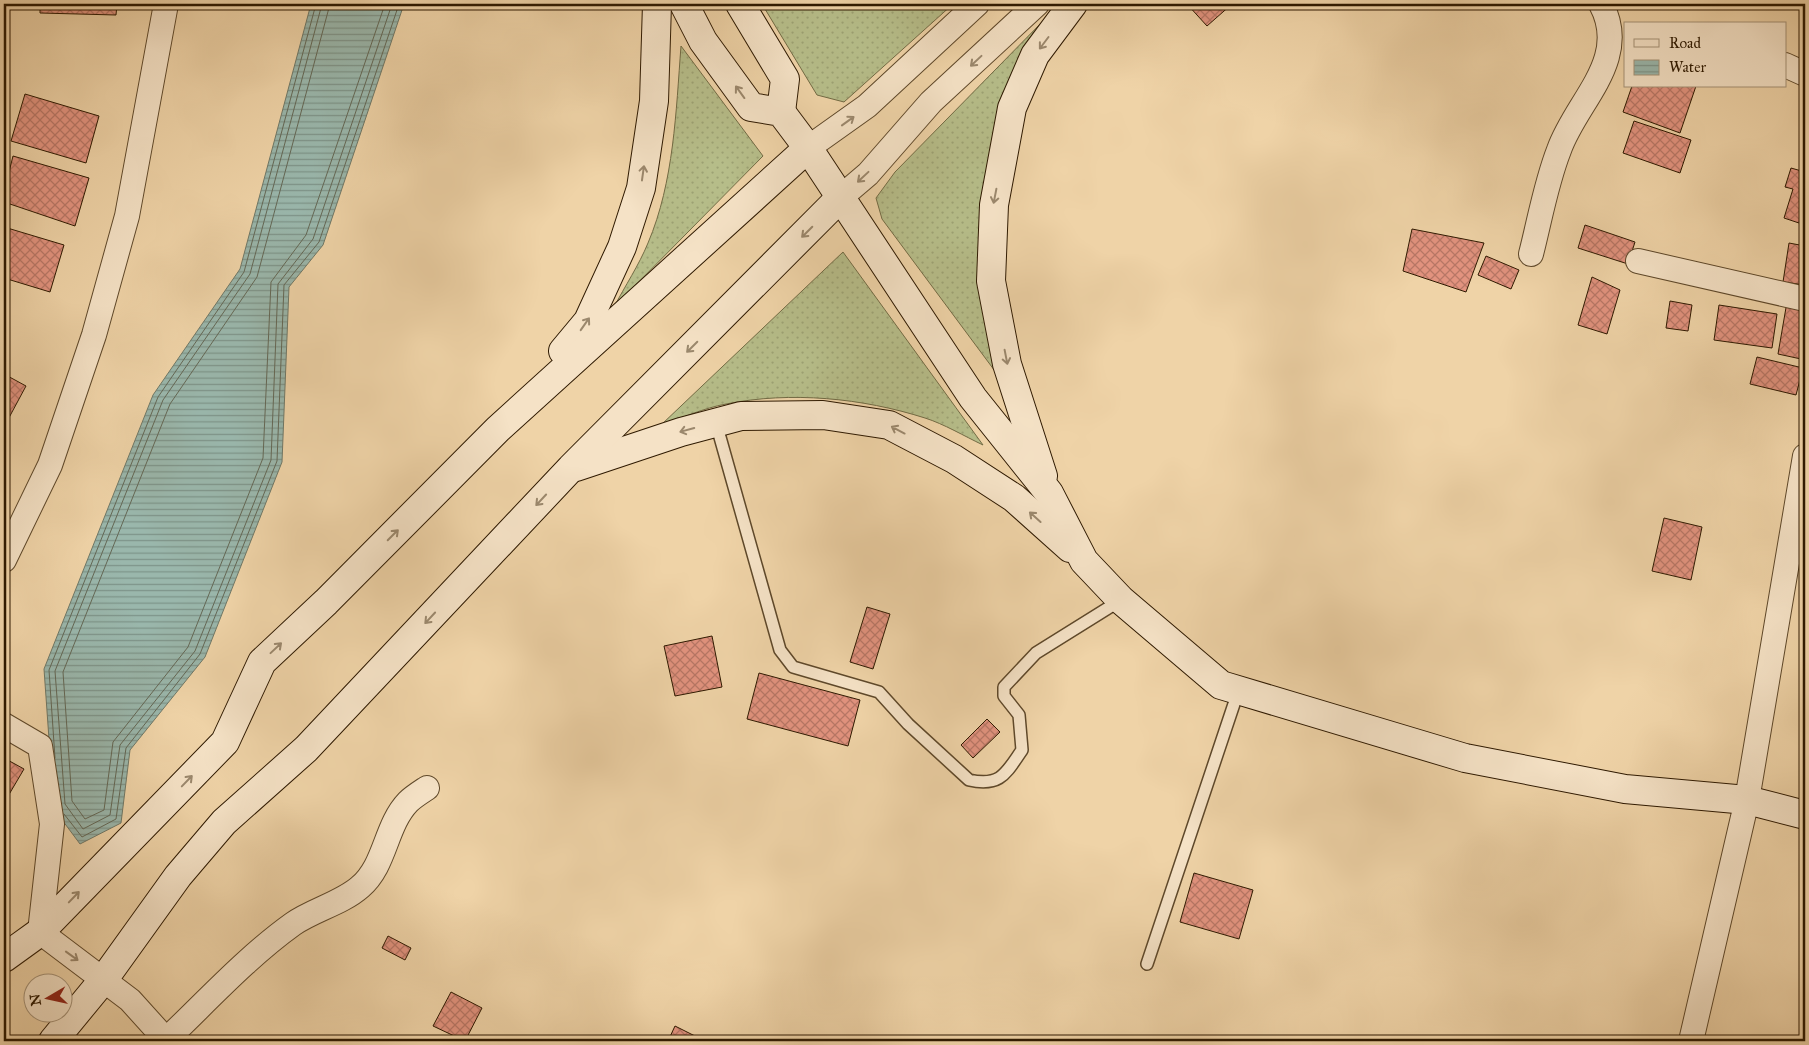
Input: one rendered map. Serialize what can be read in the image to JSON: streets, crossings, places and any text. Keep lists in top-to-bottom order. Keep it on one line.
{"legend":["Road","Water"],"north":"left"}
